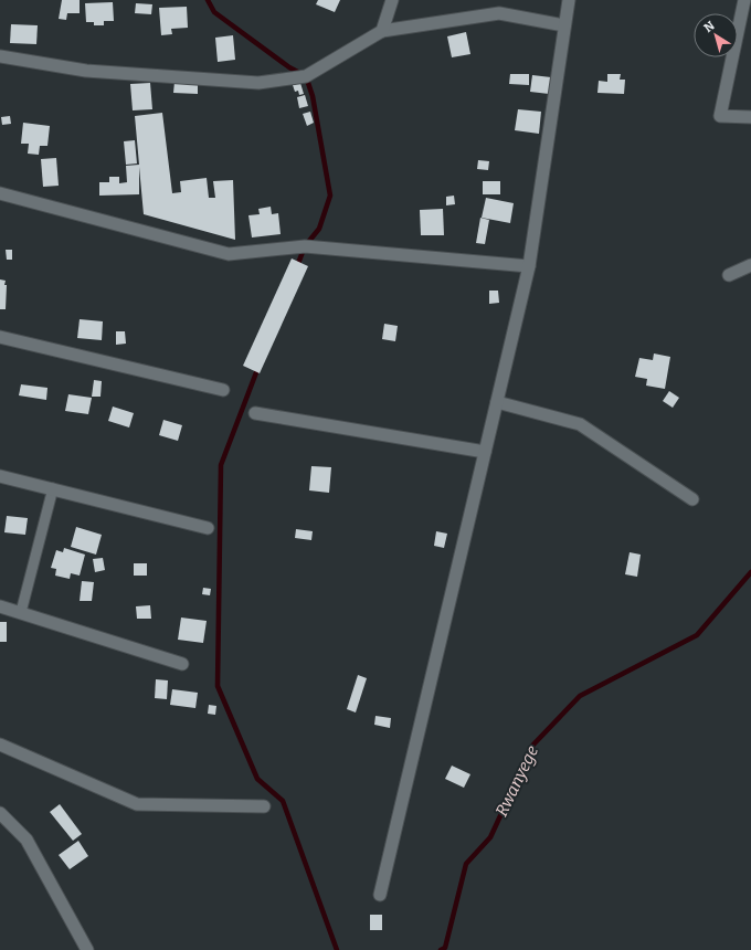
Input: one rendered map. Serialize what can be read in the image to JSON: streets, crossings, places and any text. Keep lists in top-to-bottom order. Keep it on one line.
{"water":["Rwanyege"],"north":"top left"}
